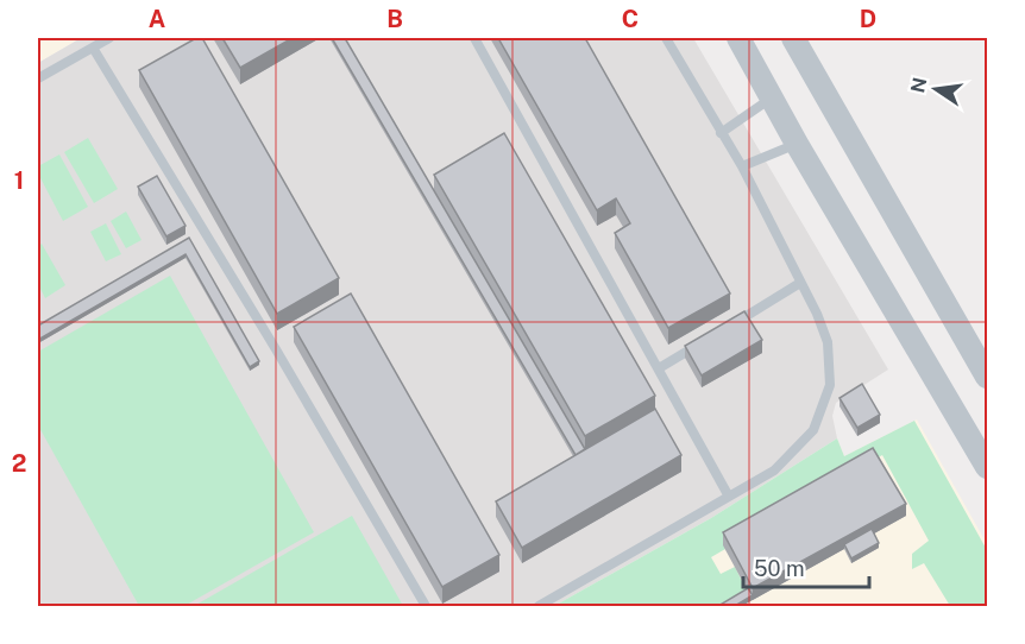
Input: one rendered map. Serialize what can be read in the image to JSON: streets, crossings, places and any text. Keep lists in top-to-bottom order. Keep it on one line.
{"scale_bar":"50 m","north":"left","grid":{"columns":["A","B","C","D"],"rows":["1","2"]}}
